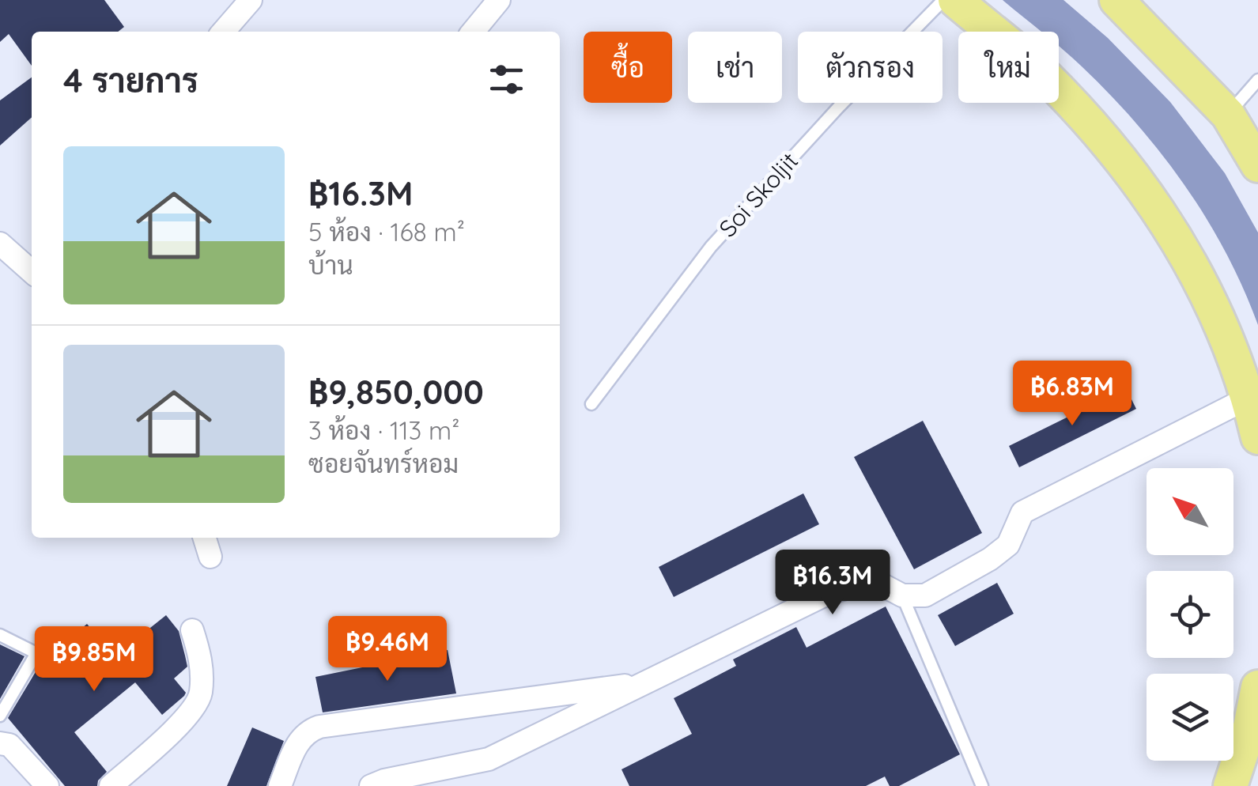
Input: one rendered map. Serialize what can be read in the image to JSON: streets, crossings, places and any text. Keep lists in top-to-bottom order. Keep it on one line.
{"streets":{"lane":["Soi Skoljit"]},"north":"top left","page":{"chip":["ซื้อ","เช่า","ตัวกรอง","ใหม่"],"heading":"4 รายการ","list":[{"name":"฿16.3M","note":"5 ห้อง · 168 m² · บ้าน"},{"name":"฿9,850,000","note":"3 ห้อง · 113 m² · ซอยจันทร์หอม"}],"price":["฿6.83M","฿16.3M","฿9.46M","฿9.85M"]}}
